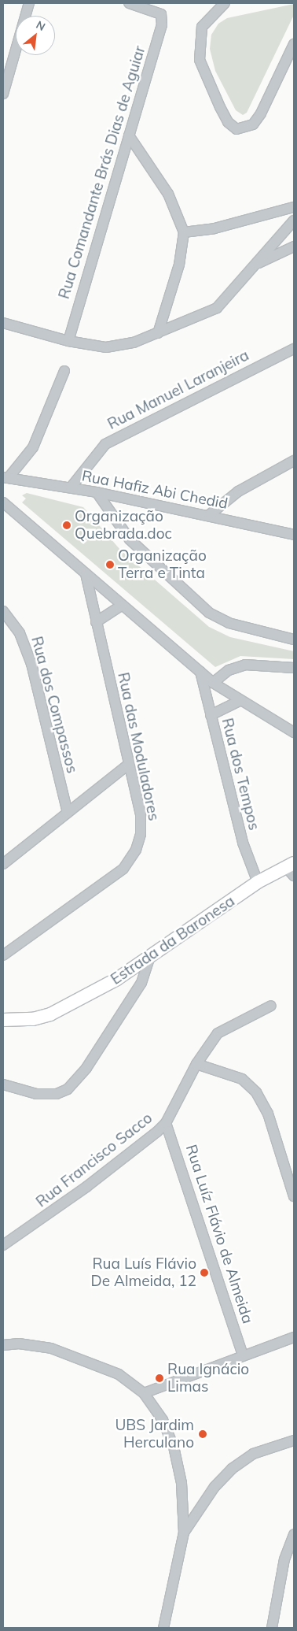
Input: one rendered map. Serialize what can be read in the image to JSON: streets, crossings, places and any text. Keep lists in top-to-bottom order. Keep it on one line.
{"streets":{"main road":["Estrada da Baronesa"],"street":["Rua Comandante Brás Dias de Aguiar","Rua Manuel Laranjeira","Rua Hafiz Abi Chedid","Rua dos Compassos","Rua das Moduladores","Rua dos Tempos","Rua Francisco Sacco","Rua Luíz Flávio de Almeida"]},"crossings":[["Rua Manuel Laranjeira","Rua Hafiz Abi Chedid"],["Rua dos Tempos","Estrada da Baronesa"],["Rua Francisco Sacco","Rua Luíz Flávio de Almeida"]],"places":["Organização Quebrada.doc","Organização Terra e Tinta","Rua Luís Flávio De Almeida, 12","Rua Ignácio Limas","UBS Jardim Herculano"],"north":"top right"}
